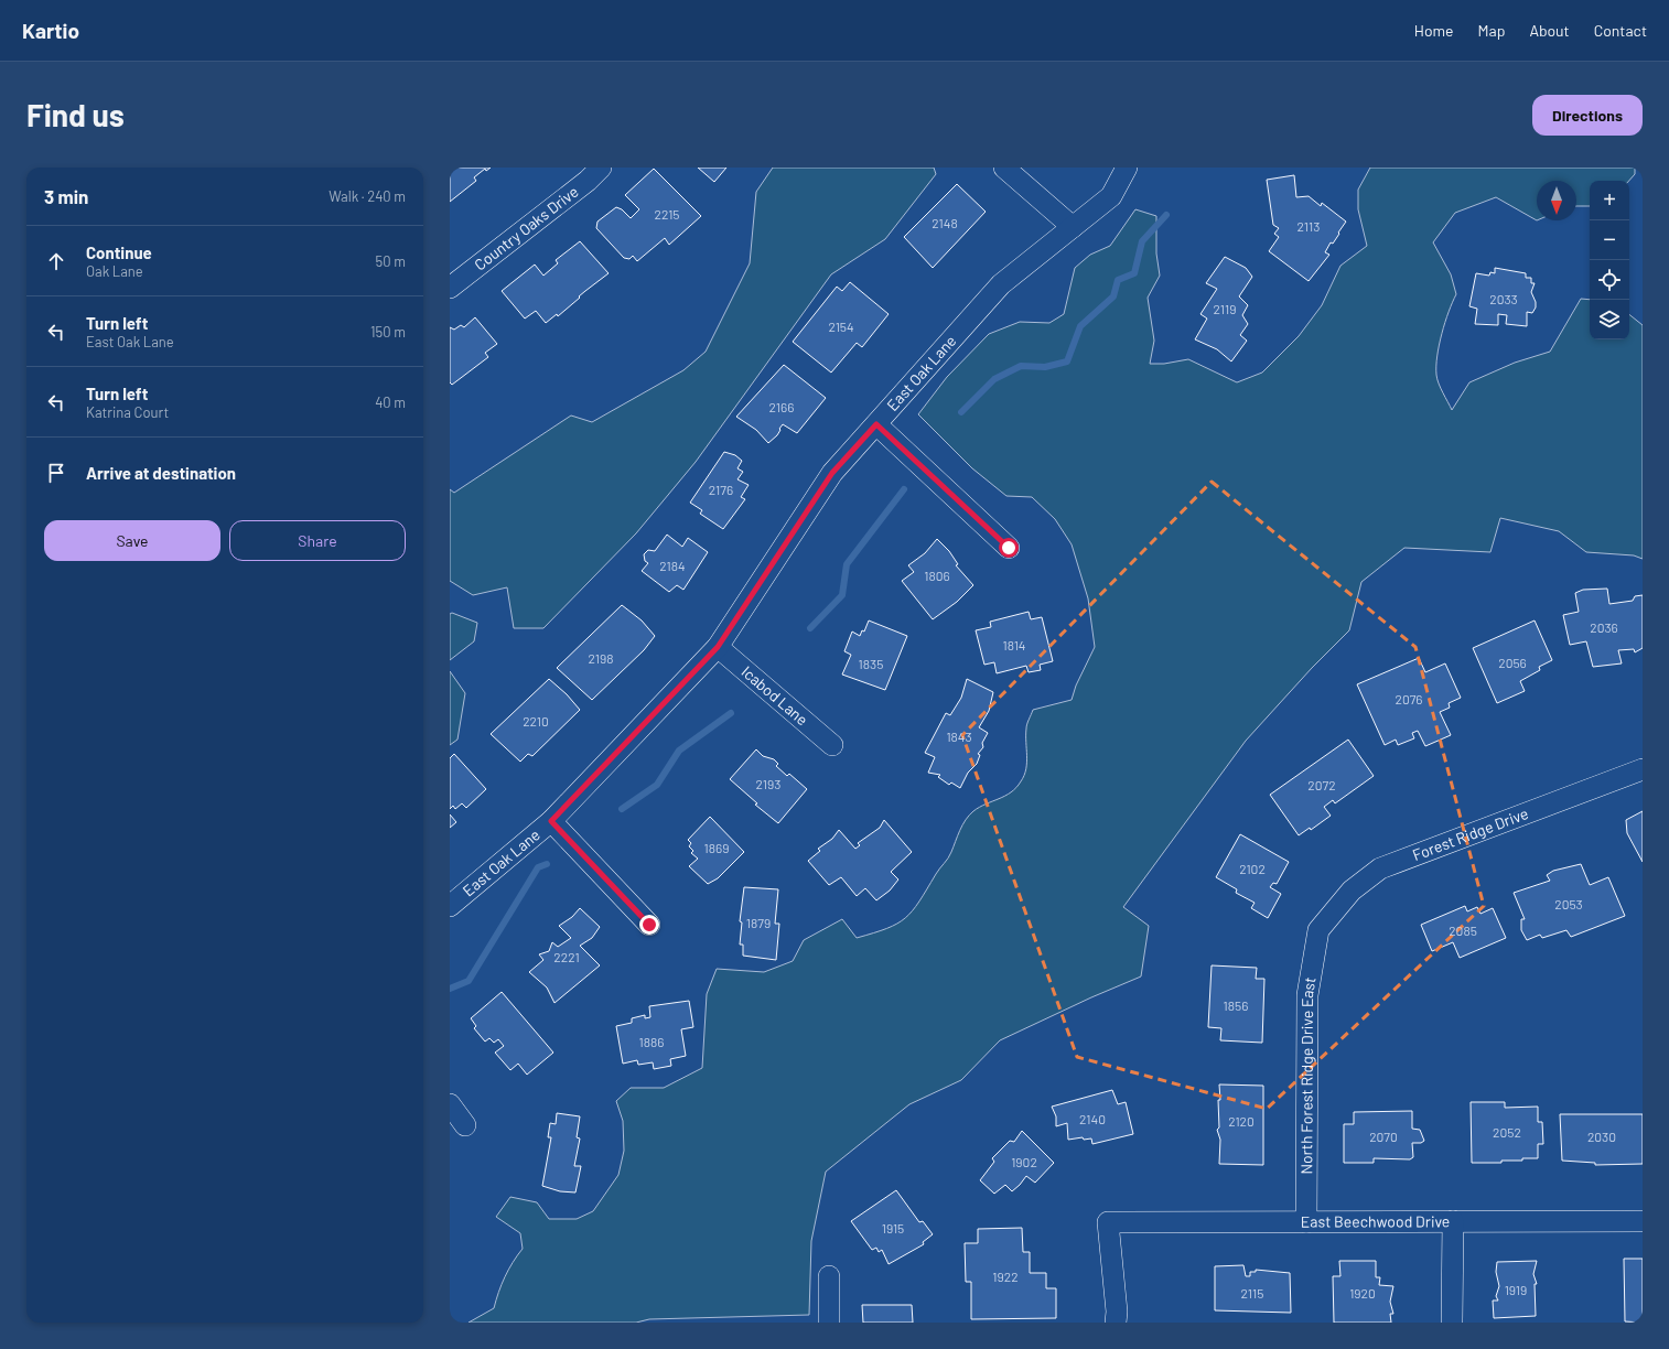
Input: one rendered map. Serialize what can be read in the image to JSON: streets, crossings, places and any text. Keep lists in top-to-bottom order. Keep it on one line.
{"streets":{"street":["Country Oaks Drive","East Oak Lane","Icabod Lane","Forest Ridge Drive","North Forest Ridge Drive East","East Beechwood Drive"]},"crossings":[["East Oak Lane","Icabod Lane"],["Forest Ridge Drive","North Forest Ridge Drive East"],["North Forest Ridge Drive East","East Beechwood Drive"]],"house_numbers":["2215","2148","2113","2033","2119","2154","2166","2176","2184","1806","2036","1814","2198","2056","1835","2076","2210","1843","2193","2072","1869","2102","2053","1879","2085","2221","1856","1886","2140","2120","2052","2070","2030","1902","1915","1922","1919","2115","1920"],"north":"bottom","page":{"header":"Kartio","nav":["Home","Map","About","Contact"],"buttons":["Directions",["Save","Share"]],"title":"Find us","heading":["3 min","Walk · 240 m"],"map_buttons":["+","−"],"list":[["Continue","Oak Lane","50 m"],["Turn left","East Oak Lane","150 m"],["Turn left","Katrina Court","40 m"],"Arrive at destination"]}}
